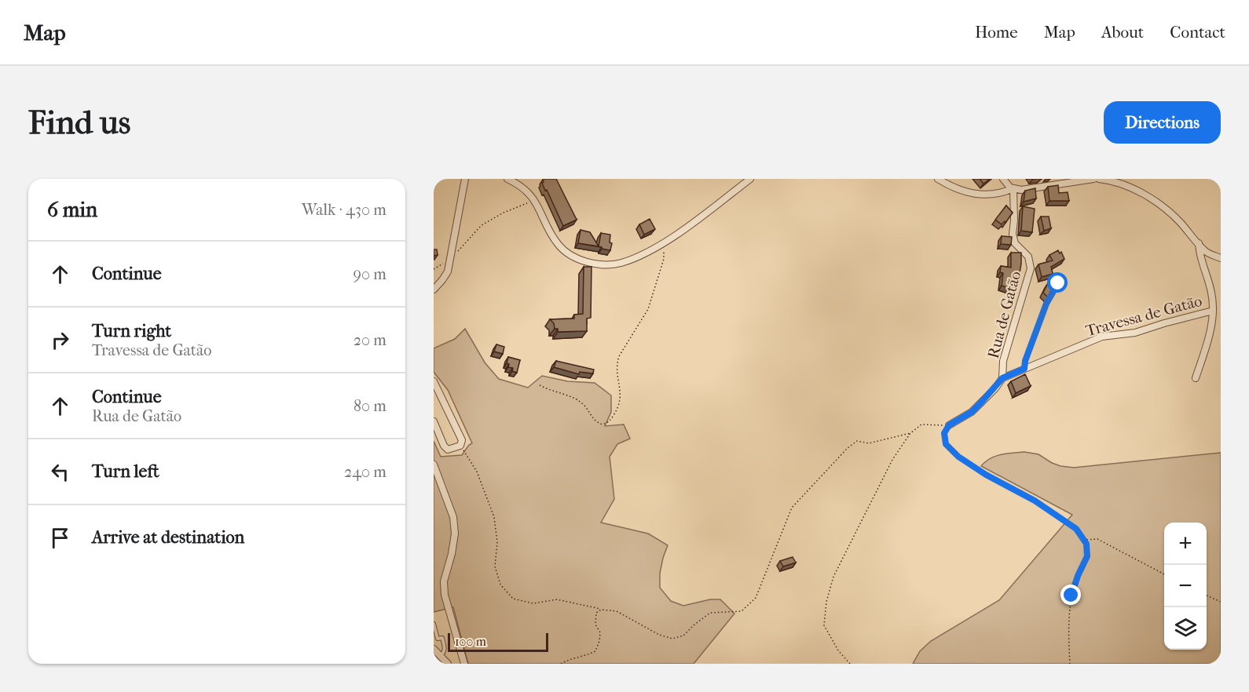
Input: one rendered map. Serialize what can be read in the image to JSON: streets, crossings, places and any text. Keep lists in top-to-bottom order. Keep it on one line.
{"streets":{"street":["Rua de Gatão","Travessa de Gatão"]},"crossings":[["Rua de Gatão","Travessa de Gatão"]],"scale_bar":"100 m","page":{"header":"Map","nav":["Home","Map","About","Contact"],"buttons":"Directions","title":"Find us","heading":["6 min","Walk · 430 m"],"list":[["Continue","90 m"],["Turn right","Travessa de Gatão","20 m"],["Continue","Rua de Gatão","80 m"],["Turn left","240 m"],"Arrive at destination"],"map_buttons":["+","−"],"scale":"100 m"}}
